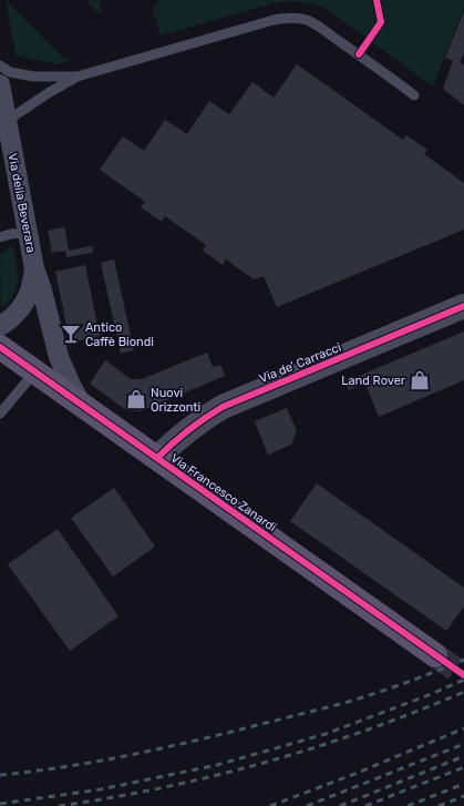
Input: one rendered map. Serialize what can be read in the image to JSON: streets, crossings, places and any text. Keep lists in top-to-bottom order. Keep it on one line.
{"streets":{"main road":["Via Francesco Zanardi"],"street":["Via della Beverara","Via de' Carracci"]},"crossings":[["Via della Beverara","Via Francesco Zanardi"],["Via de' Carracci","Via Francesco Zanardi"]],"places":{"bar":["Antico Caffè Biondi"],"shop":["Land Rover","Nuovi Orizzonti"]}}
